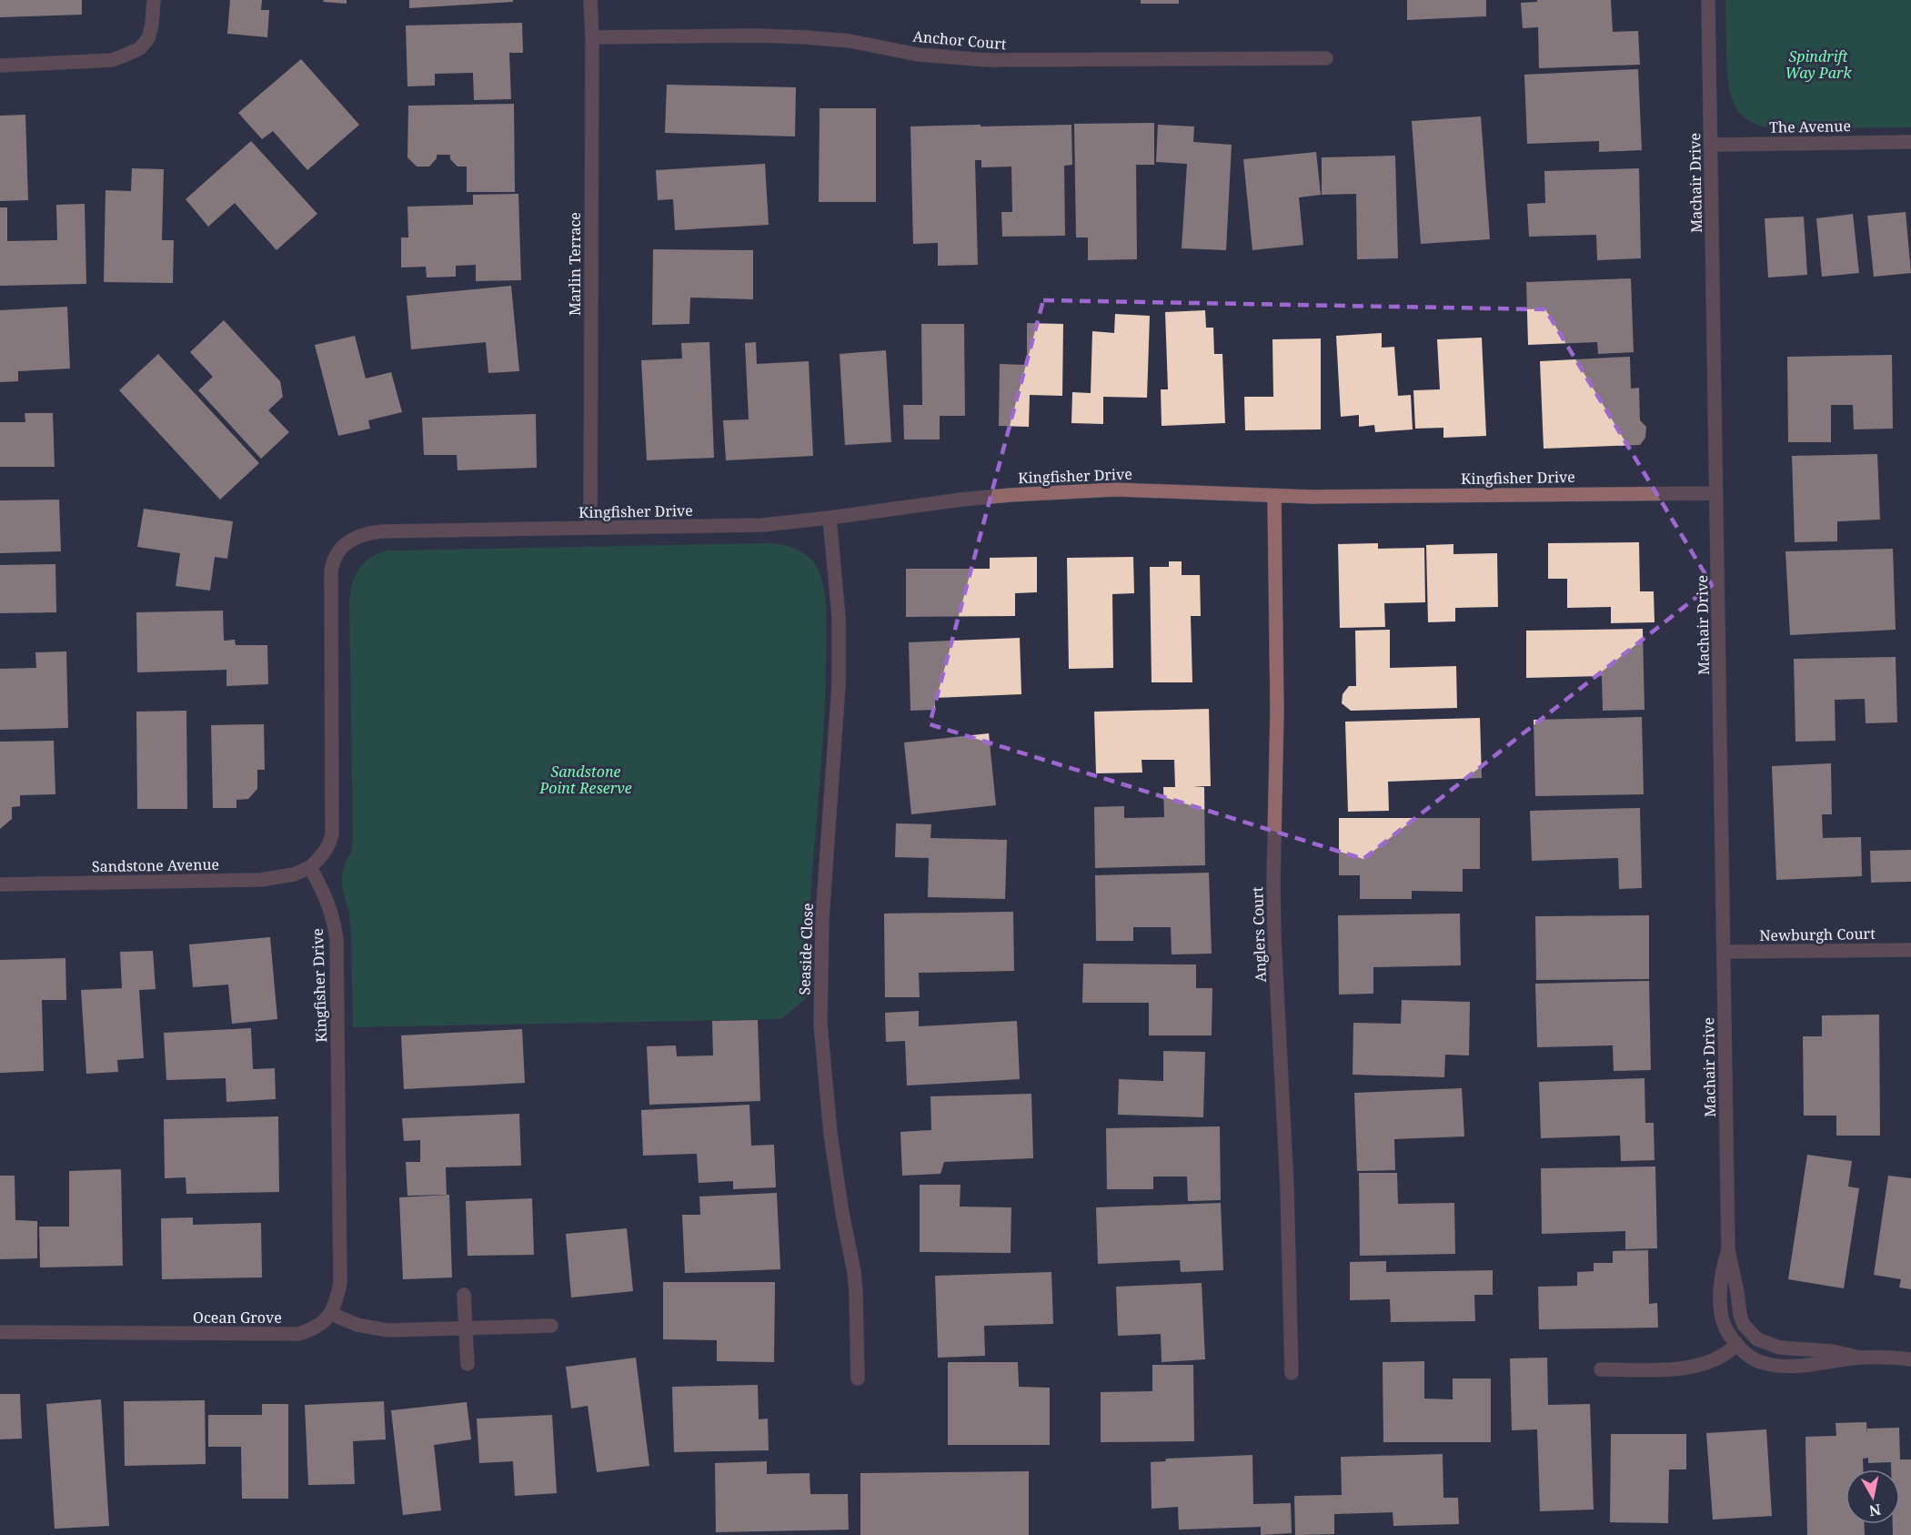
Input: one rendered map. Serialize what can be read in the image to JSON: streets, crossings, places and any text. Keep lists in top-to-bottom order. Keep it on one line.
{"streets":{"street":["Anchor Court","The Avenue","Machair Drive","Marlin Terrace","Kingfisher Drive","Sandstone Avenue","Anglers Court","Newburgh Court","Seaside Close","Ocean Grove"]},"crossings":[["Anchor Court","Marlin Terrace"],["The Avenue","Machair Drive"],["Machair Drive","Kingfisher Drive"],["Machair Drive","Newburgh Court"],["Marlin Terrace","Kingfisher Drive"],["Kingfisher Drive","Sandstone Avenue"],["Kingfisher Drive","Anglers Court"],["Kingfisher Drive","Seaside Close"],["Kingfisher Drive","Ocean Grove"]],"parks":["Spindrift Way Park","Sandstone Point Reserve"],"north":"bottom"}
